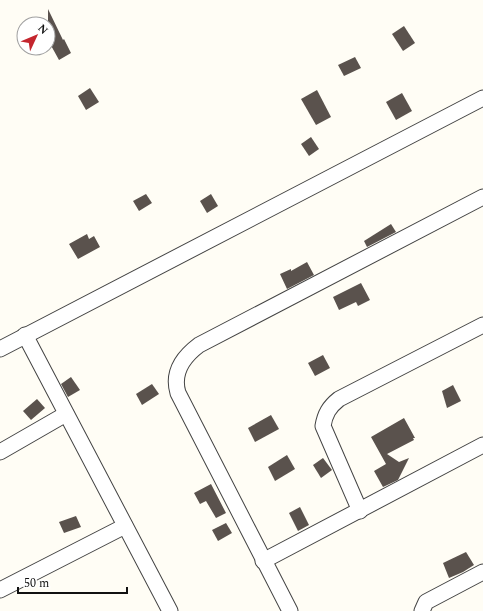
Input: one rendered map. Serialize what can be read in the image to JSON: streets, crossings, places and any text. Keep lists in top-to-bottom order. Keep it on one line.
{"scale_bar":"50 m","north":"top right"}
